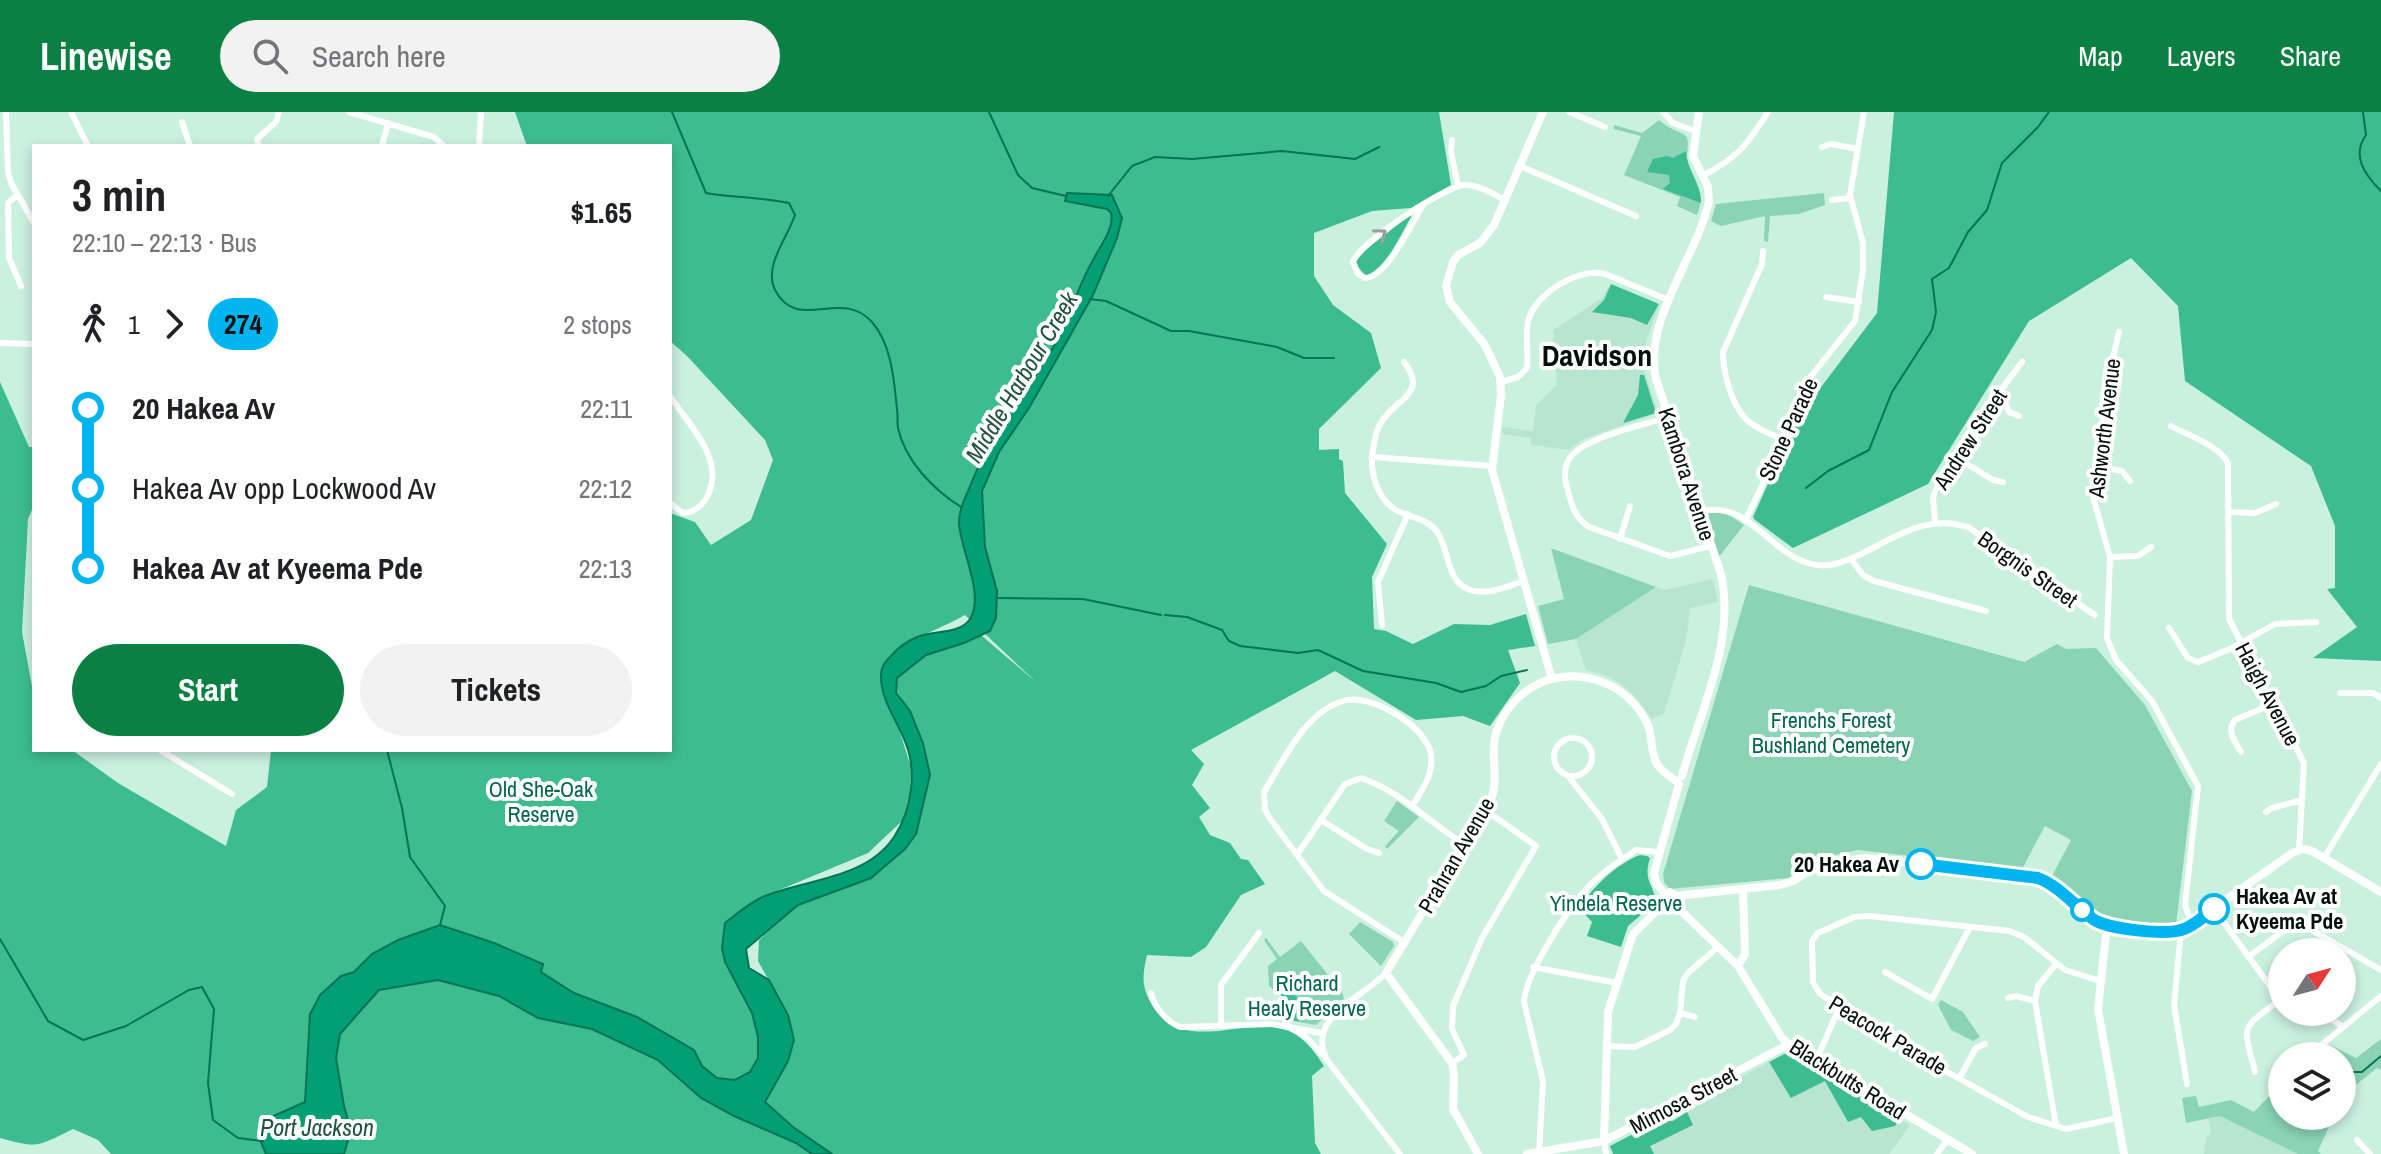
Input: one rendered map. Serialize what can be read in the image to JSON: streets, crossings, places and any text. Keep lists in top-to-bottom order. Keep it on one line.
{"streets":{"street":["Ashworth Avenue","Stone Parade","Andrew Street","Kambora Avenue","Borgnis Street","Haigh Avenue","Prahran Avenue","Peacock Parade","Blackbutts Road","Mimosa Street"]},"crossings":[["Andrew Street","Borgnis Street"],["Blackbutts Road","Mimosa Street"]],"districts":["Davidson"],"water":["Middle Harbour Creek","Port Jackson"],"parks":["Frenchs Forest Bushland Cemetery","Old She-Oak Reserve","Yindela Reserve","Richard Healy Reserve"],"places":["20 Hakea Av","Hakea Av at Kyeema Pde"],"lines":["bus line 274"],"north":"top right","page":{"header":"Linewise","search":"Search here","nav":["Map","Layers","Share"],"heading":["3 min","22:10 – 22:13 · Bus","$1.65"],"legs":["1","274","2 stops"],"list":[{"name":"20 Hakea Av","value":"22:11"},{"name":"Hakea Av opp Lockwood Av","value":"22:12"},{"name":"Hakea Av at Kyeema Pde","value":"22:13"}],"buttons":["Start","Tickets"]}}
